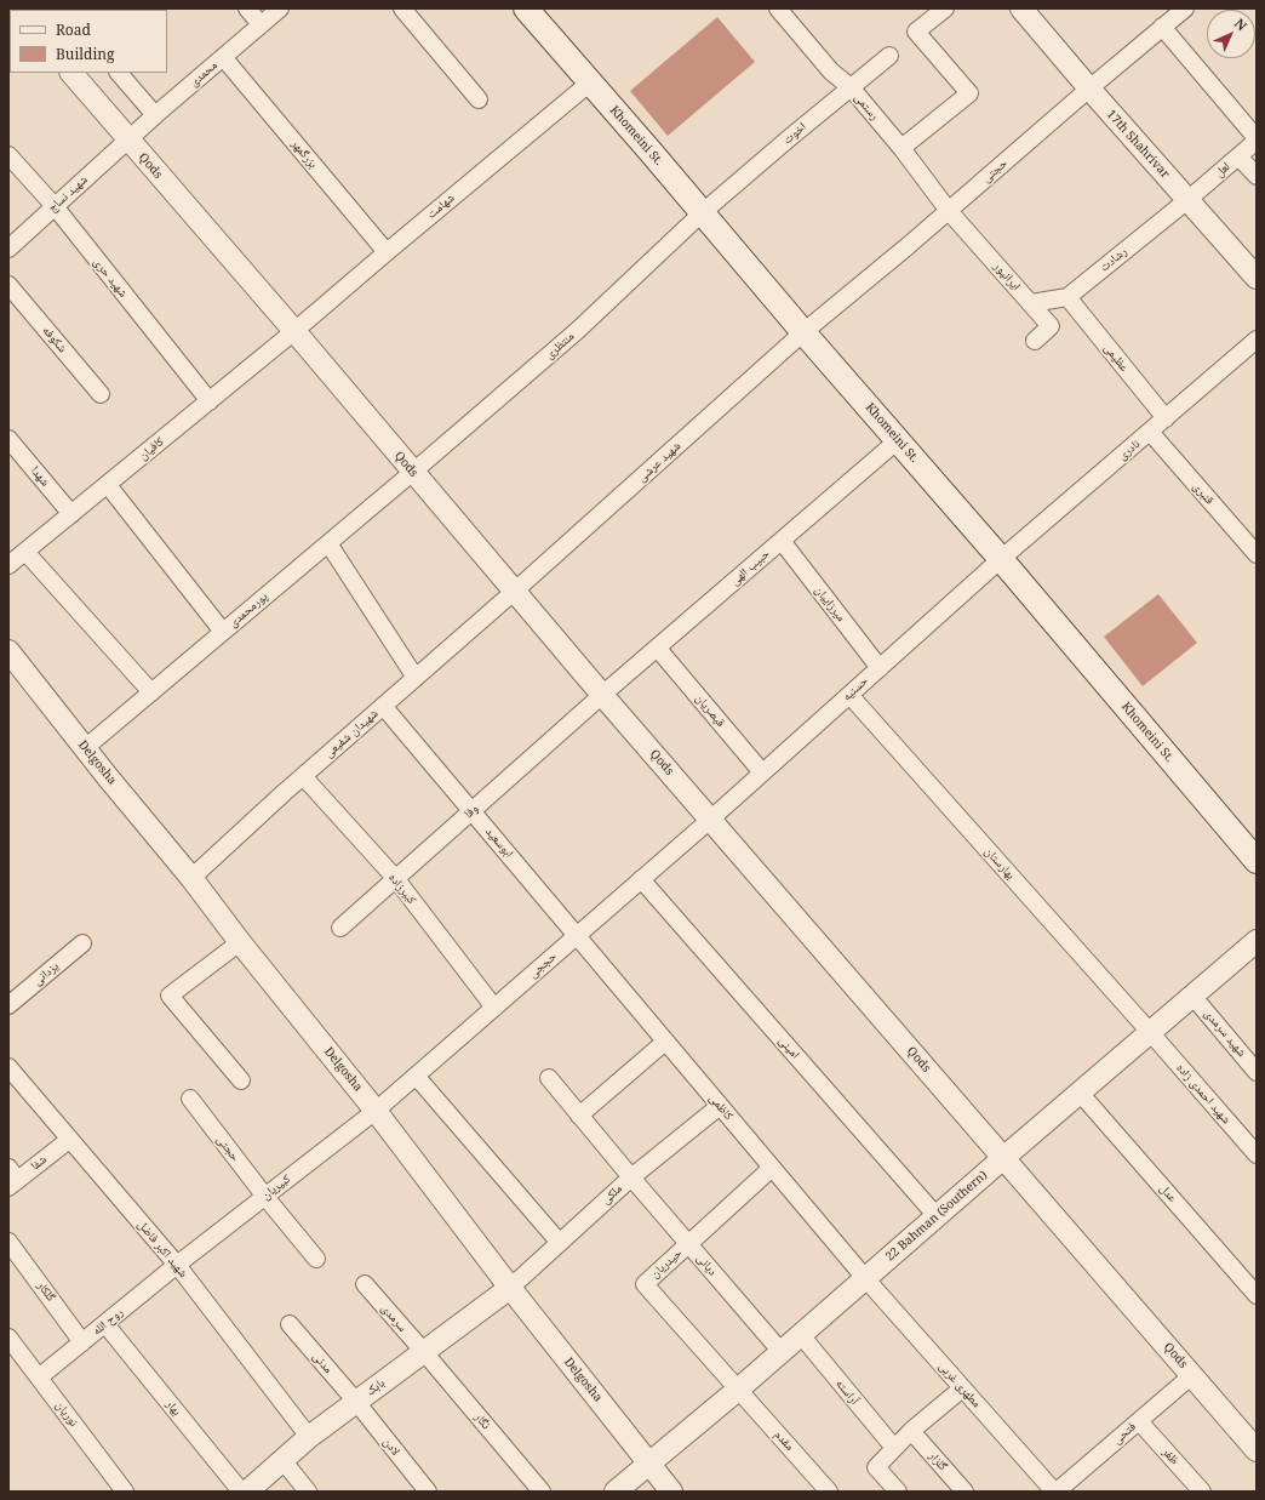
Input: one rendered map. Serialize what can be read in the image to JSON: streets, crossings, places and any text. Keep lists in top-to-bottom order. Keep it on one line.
{"streets":{"main road":["Khomeini St."],"street":["محمدی","رستمی","اخوت","17th Shahrivar","بزرگمهر","Qods","لعل","حجتی","شهید نساج","شهامت","رشادت","ایرانپور","شهید حری","شکوفه","منتظری","عظیمی","کافیان","نادری","شهید عرشی","شهدا","قنبری","حبیب الهی","میرزاییان","پورمحمدی","حسنیه","قیصریان","شهیدان شفیعی","Delgosha","وفا","ابوسعید","بهارستان","کبیرزاده","حججی","یزدانی","شهید سرمدی","امینی","شهید احمدی زاده","کاظمی","شفا","کبیریان","عدل","ملکی","22 Bahman (Southern)","شهید اکبر فاضل","حیدریان","دیانی","گلکار","سرمدی","روح الله","مدنی","مطهری غربی","بابک","آراسته","بهار","نوریان","نگار","فتحی","مقدم","لادن","ظفر","گلزار"]},"crossings":[["محمدی","بزرگمهر"],["محمدی","Qods"],["محمدی","شهید نساج"],["رستمی","اخوت"],["رستمی","حجتی"],["رستمی","ایرانپور"],["اخوت","Khomeini St."],["اخوت","منتظری"],["Khomeini St.","حجتی"],["Khomeini St.","شهامت"],["Khomeini St.","منتظری"],["Khomeini St.","نادری"],["Khomeini St.","شهید عرشی"],["Khomeini St.","حبیب الهی"],["Khomeini St.","حسنیه"],["17th Shahrivar","لعل"],["17th Shahrivar","حجتی"],["17th Shahrivar","رشادت"],["بزرگمهر","شهامت"],["Qods","شهید نساج"],["Qods","شهامت"],["Qods","منتظری"],["Qods","کافیان"],["Qods","شهید عرشی"],["Qods","حبیب الهی"],["Qods","پورمحمدی"],["Qods","حسنیه"],["Qods","شهیدان شفیعی"],["Qods","وفا"],["Qods","حججی"],["Qods","22 Bahman (Southern)"],["Qods","فتحی"],["لعل","رشادت"],["حجتی","ایرانپور"],["حجتی","شهید عرشی"],["حجتی","کبیریان"],["شهید نساج","شهید حری"],["شهامت","کافیان"],["رشادت","ایرانپور"],["رشادت","عظیمی"],["شهید حری","کافیان"],["منتظری","پورمحمدی"],["عظیمی","نادری"],["کافیان","شهدا"],["نادری","قنبری"],["نادری","حسنیه"],["شهید عرشی","شهیدان شفیعی"],["حبیب الهی","میرزاییان"],["حبیب الهی","قیصریان"],["حبیب الهی","وفا"],["میرزاییان","حسنیه"],["پورمحمدی","Delgosha"],["حسنیه","قیصریان"],["حسنیه","بهارستان"],["حسنیه","حججی"],["شهیدان شفیعی","Delgosha"],["شهیدان شفیعی","ابوسعید"],["شهیدان شفیعی","کبیرزاده"],["Delgosha","حججی"],["Delgosha","کبیریان"],["Delgosha","ملکی"],["Delgosha","22 Bahman (Southern)"],["Delgosha","بابک"],["وفا","ابوسعید"],["وفا","کبیرزاده"],["ابوسعید","حججی"],["ابوسعید","کاظمی"],["بهارستان","شهید احمدی زاده"],["بهارستان","22 Bahman (Southern)"],["کبیرزاده","حججی"],["حججی","امینی"],["حججی","کاظمی"],["حججی","کبیریان"],["شهید سرمدی","22 Bahman (Southern)"],["امینی","22 Bahman (Southern)"],["شهید احمدی زاده","22 Bahman (Southern)"],["کاظمی","ملکی"],["کاظمی","22 Bahman (Southern)"],["کاظمی","حیدریان"],["کاظمی","مطهری غربی"],["شفا","شهید اکبر فاضل"],["کبیریان","شهید اکبر فاضل"],["کبیریان","روح الله"],["عدل","22 Bahman (Southern)"],["ملکی","دیانی"],["ملکی","بابک"],["22 Bahman (Southern)","حیدریان"],["22 Bahman (Southern)","دیانی"],["22 Bahman (Southern)","مطهری غربی"],["22 Bahman (Southern)","آراسته"],["22 Bahman (Southern)","مقدم"],["شهید اکبر فاضل","روح الله"],["شهید اکبر فاضل","بابک"],["حیدریان","دیانی"],["حیدریان","مقدم"],["گلکار","روح الله"],["سرمدی","بابک"],["سرمدی","نگار"],["روح الله","بهار"],["روح الله","نوریان"],["مدنی","بابک"],["مدنی","لادن"],["مطهری غربی","فتحی"],["بابک","نگار"],["بابک","لادن"],["فتحی","ظفر"]],"legend":["Road","Building"],"north":"top right"}
